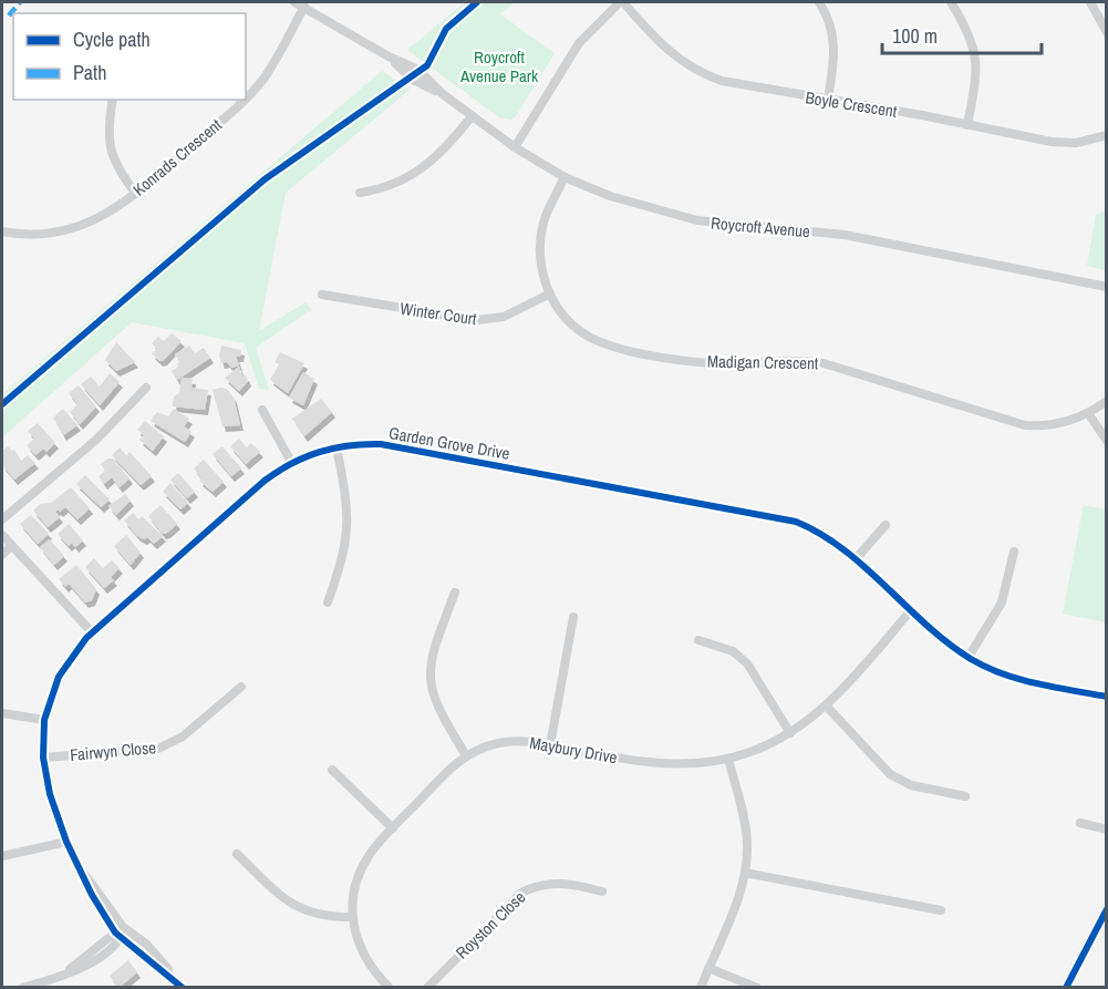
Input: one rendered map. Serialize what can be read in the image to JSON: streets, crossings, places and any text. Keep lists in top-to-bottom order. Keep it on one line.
{"streets":{"street":["Boyle Crescent","Konrads Crescent","Roycroft Avenue","Winter Court","Madigan Crescent","Garden Grove Drive","Maybury Drive","Fairwyn Close","Royston Close"]},"crossings":[["Konrads Crescent","Roycroft Avenue"],["Roycroft Avenue","Madigan Crescent"],["Winter Court","Madigan Crescent"],["Garden Grove Drive","Maybury Drive"],["Garden Grove Drive","Fairwyn Close"]],"parks":["Roycroft Avenue Park"],"legend":["Cycle path","Path"],"scale_bar":"100 m"}
